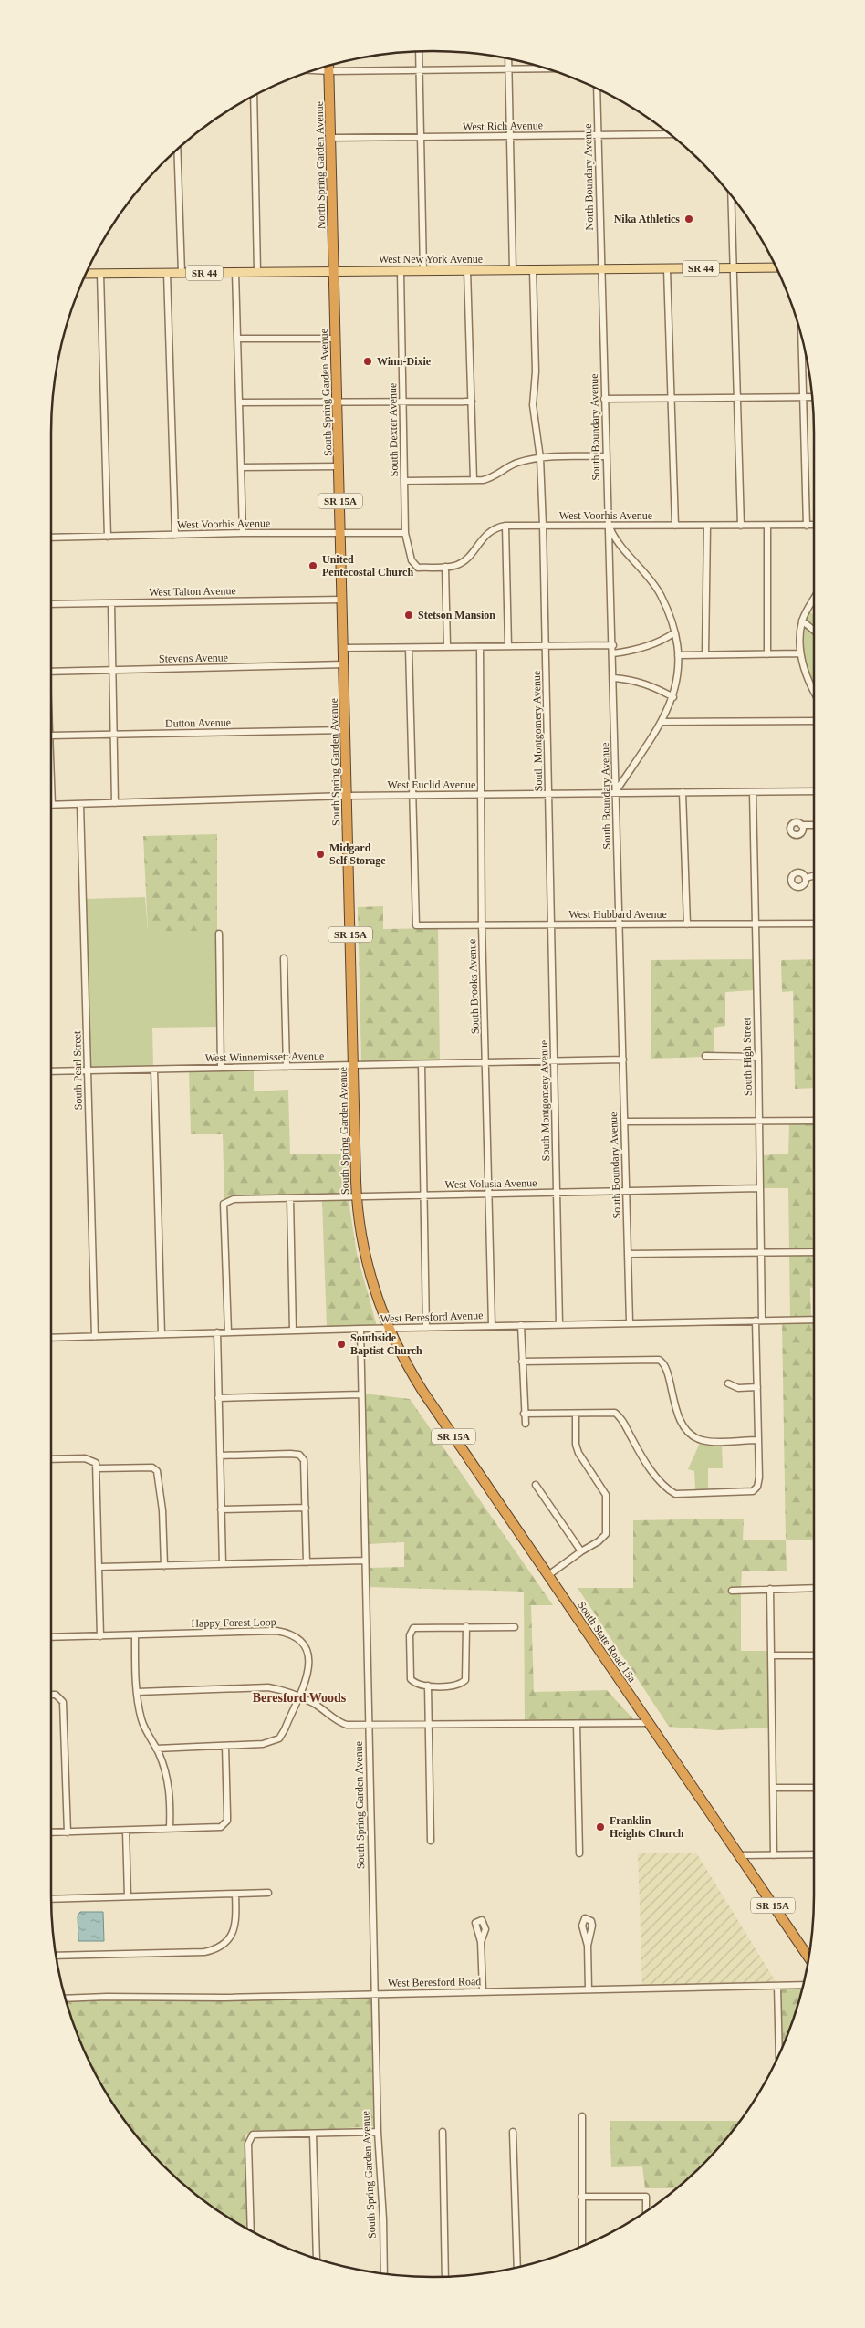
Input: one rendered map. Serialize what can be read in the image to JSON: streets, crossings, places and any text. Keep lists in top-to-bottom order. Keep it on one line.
{"streets":{"highway":["North Spring Garden Avenue","South Spring Garden Avenue","SR 15A","South State Road 15a"],"main road":["West New York Avenue","SR 44"],"street":["West Rich Avenue","North Boundary Avenue","South Boundary Avenue","South Dexter Avenue","West Voorhis Avenue","West Talton Avenue","Stevens Avenue","Dutton Avenue","South Montgomery Avenue","West Euclid Avenue","West Hubbard Avenue","South Brooks Avenue","West Winnemissett Avenue","South High Street","South Pearl Street","West Volusia Avenue","West Beresford Avenue","Happy Forest Loop","West Beresford Road"]},"crossings":[["West Rich Avenue","North Spring Garden Avenue"],["West Rich Avenue","North Boundary Avenue"],["North Spring Garden Avenue","West New York Avenue"],["North Spring Garden Avenue","South Spring Garden Avenue"],["North Boundary Avenue","West New York Avenue"],["North Boundary Avenue","South Boundary Avenue"],["West New York Avenue","South Spring Garden Avenue"],["West New York Avenue","South Boundary Avenue"],["West New York Avenue","South Dexter Avenue"],["West New York Avenue","South Montgomery Avenue"],["South Spring Garden Avenue","West Voorhis Avenue"],["South Spring Garden Avenue","West Talton Avenue"],["South Spring Garden Avenue","Stevens Avenue"],["South Spring Garden Avenue","Dutton Avenue"],["South Spring Garden Avenue","West Euclid Avenue"],["South Spring Garden Avenue","West Winnemissett Avenue"],["South Spring Garden Avenue","West Volusia Avenue"],["South Spring Garden Avenue","West Beresford Avenue"],["South Spring Garden Avenue","South State Road 15a"],["South Spring Garden Avenue","West Beresford Road"],["South Boundary Avenue","West Voorhis Avenue"],["South Boundary Avenue","West Euclid Avenue"],["South Boundary Avenue","West Hubbard Avenue"],["South Boundary Avenue","West Winnemissett Avenue"],["South Boundary Avenue","West Volusia Avenue"],["South Boundary Avenue","West Beresford Avenue"],["South Dexter Avenue","West Voorhis Avenue"],["West Voorhis Avenue","South Montgomery Avenue"],["South Montgomery Avenue","West Euclid Avenue"],["South Montgomery Avenue","West Hubbard Avenue"],["South Montgomery Avenue","West Winnemissett Avenue"],["South Montgomery Avenue","West Volusia Avenue"],["South Montgomery Avenue","West Beresford Avenue"],["West Euclid Avenue","West Hubbard Avenue"],["West Euclid Avenue","South Brooks Avenue"],["West Euclid Avenue","South High Street"],["West Euclid Avenue","South Pearl Street"],["West Hubbard Avenue","South Brooks Avenue"],["West Hubbard Avenue","South High Street"],["South Brooks Avenue","West Winnemissett Avenue"],["South Brooks Avenue","West Volusia Avenue"],["South Brooks Avenue","West Beresford Avenue"],["West Winnemissett Avenue","South Pearl Street"],["South High Street","West Volusia Avenue"],["South High Street","West Beresford Avenue"],["South Pearl Street","West Beresford Avenue"],["West Volusia Avenue","West Beresford Avenue"],["West Beresford Avenue","South State Road 15a"]],"districts":["Beresford Woods"],"places":["Nika Athletics","Winn-Dixie","United Pentecostal Church","Stetson Mansion","Midgard Self Storage","Southside Baptist Church","Franklin Heights Church"]}
